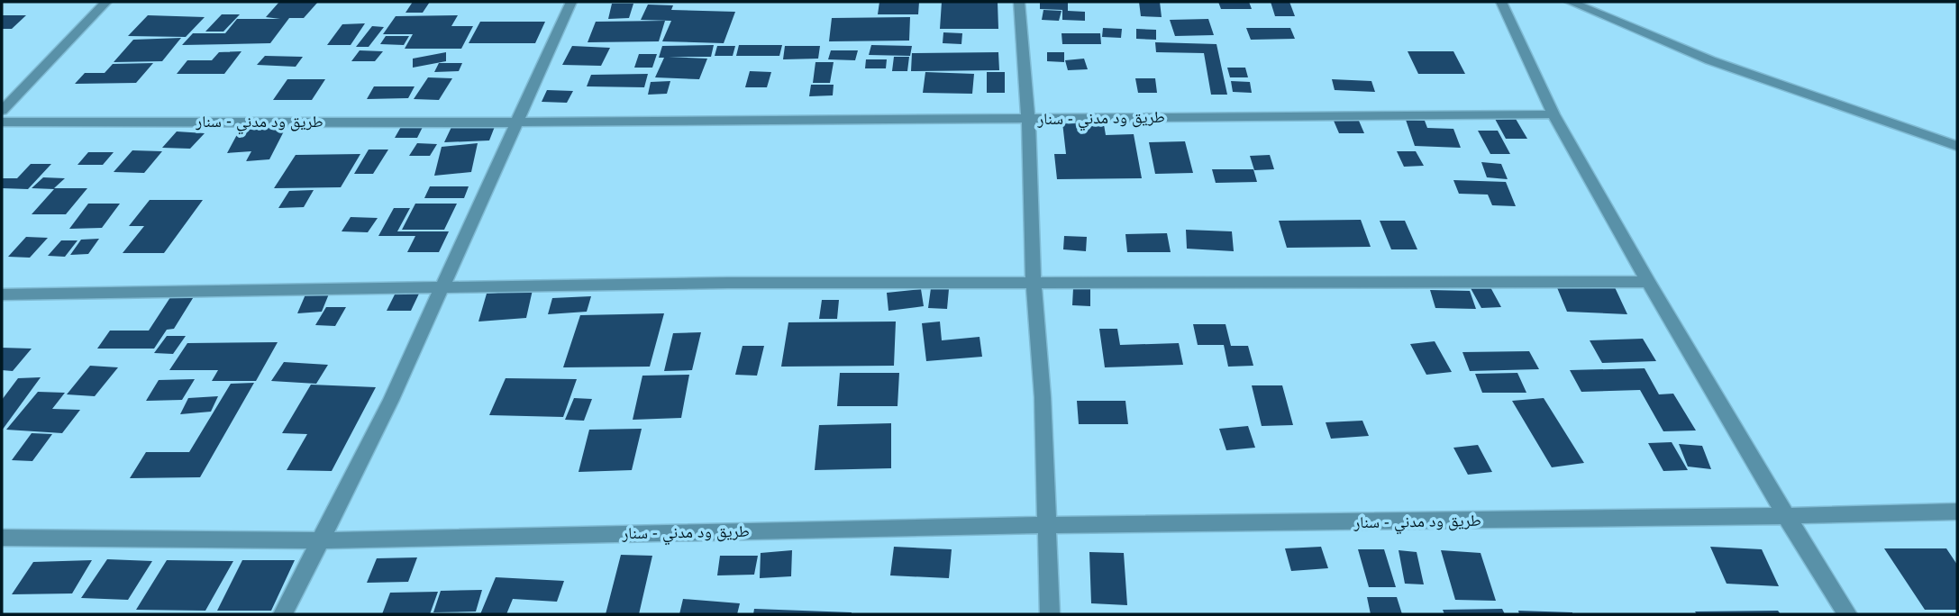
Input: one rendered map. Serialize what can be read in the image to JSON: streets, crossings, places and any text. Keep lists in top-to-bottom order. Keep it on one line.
{"streets":{"street":["طريق ود مدني - سنار"]}}
